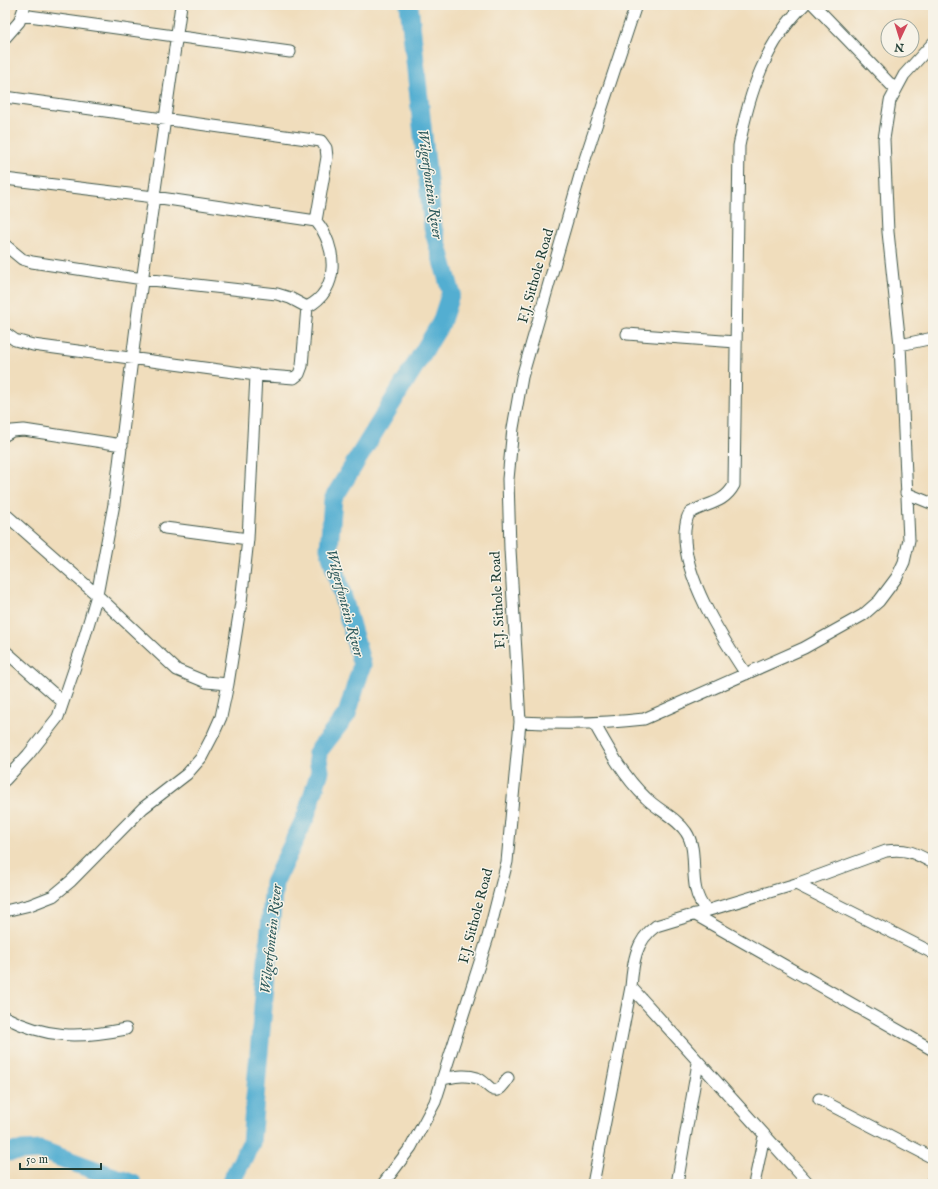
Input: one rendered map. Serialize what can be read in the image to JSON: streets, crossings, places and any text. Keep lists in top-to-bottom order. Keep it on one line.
{"streets":{"street":["F.J. Sithole Road"]},"water":["Wilgerfontein River"],"scale_bar":"50 m","north":"bottom"}
